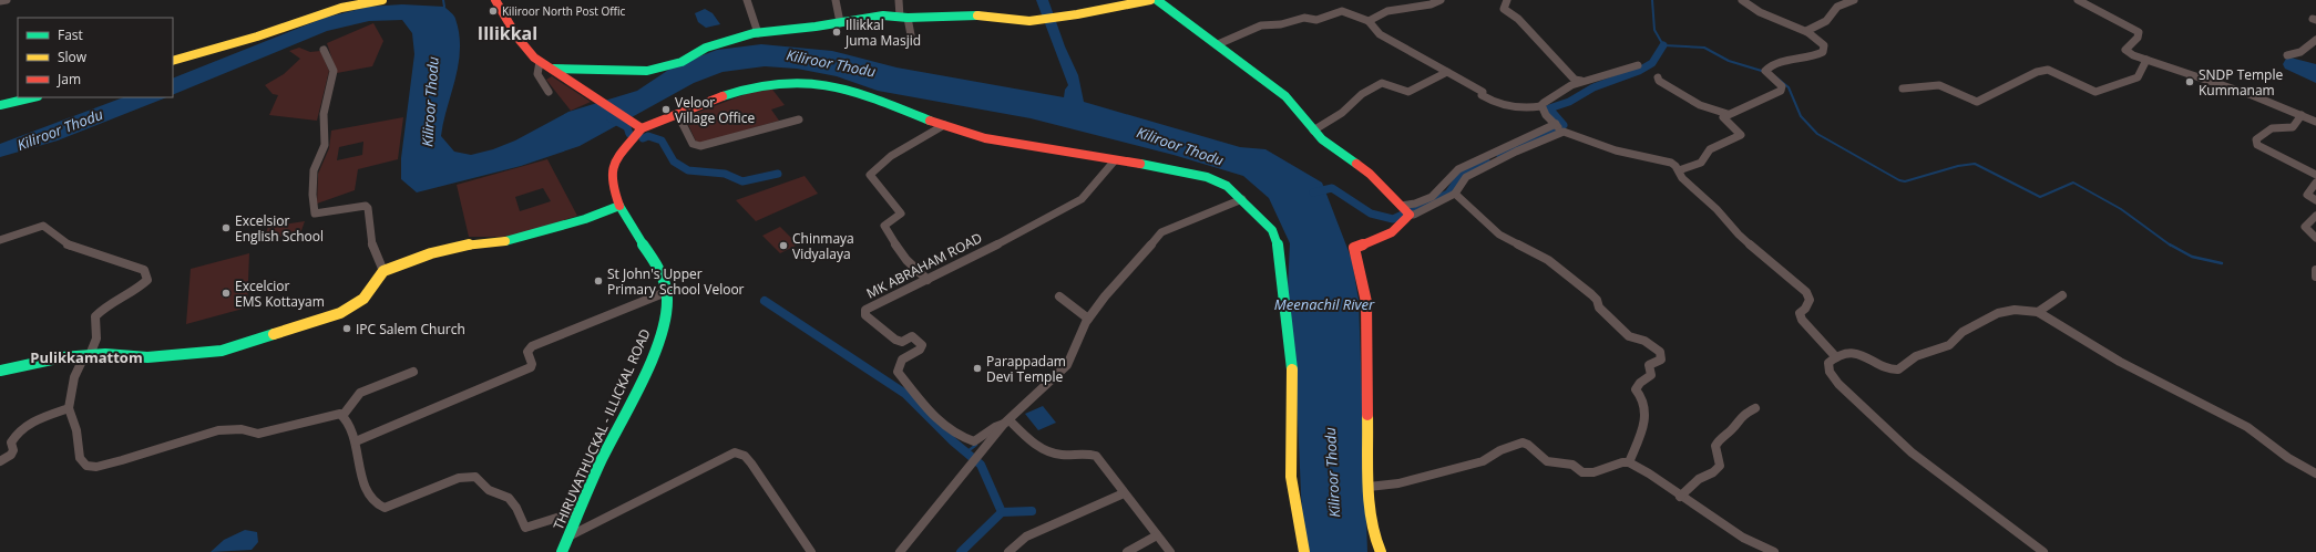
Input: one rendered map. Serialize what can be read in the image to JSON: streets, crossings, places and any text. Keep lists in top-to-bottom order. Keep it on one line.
{"streets":{"main road":["THIRUVATHUCKAL - ILLICKAL ROAD"],"street":["MK ABRAHAM ROAD"]},"districts":["Illikkal","Pulikkamattom"],"water":["Kiliroor Thodu","Meenachil River"],"places":["Kiliroor North Post Offic","Illikkal Juma Masjid","SNDP Temple Kummanam","Veloor Village Office","Excelsior English School","Chinmaya Vidyalaya","St John's Upper Primary School Veloor","Excelcior EMS Kottayam","IPC Salem Church","Parappadam Devi Temple"],"legend":["Fast","Slow","Jam"]}
